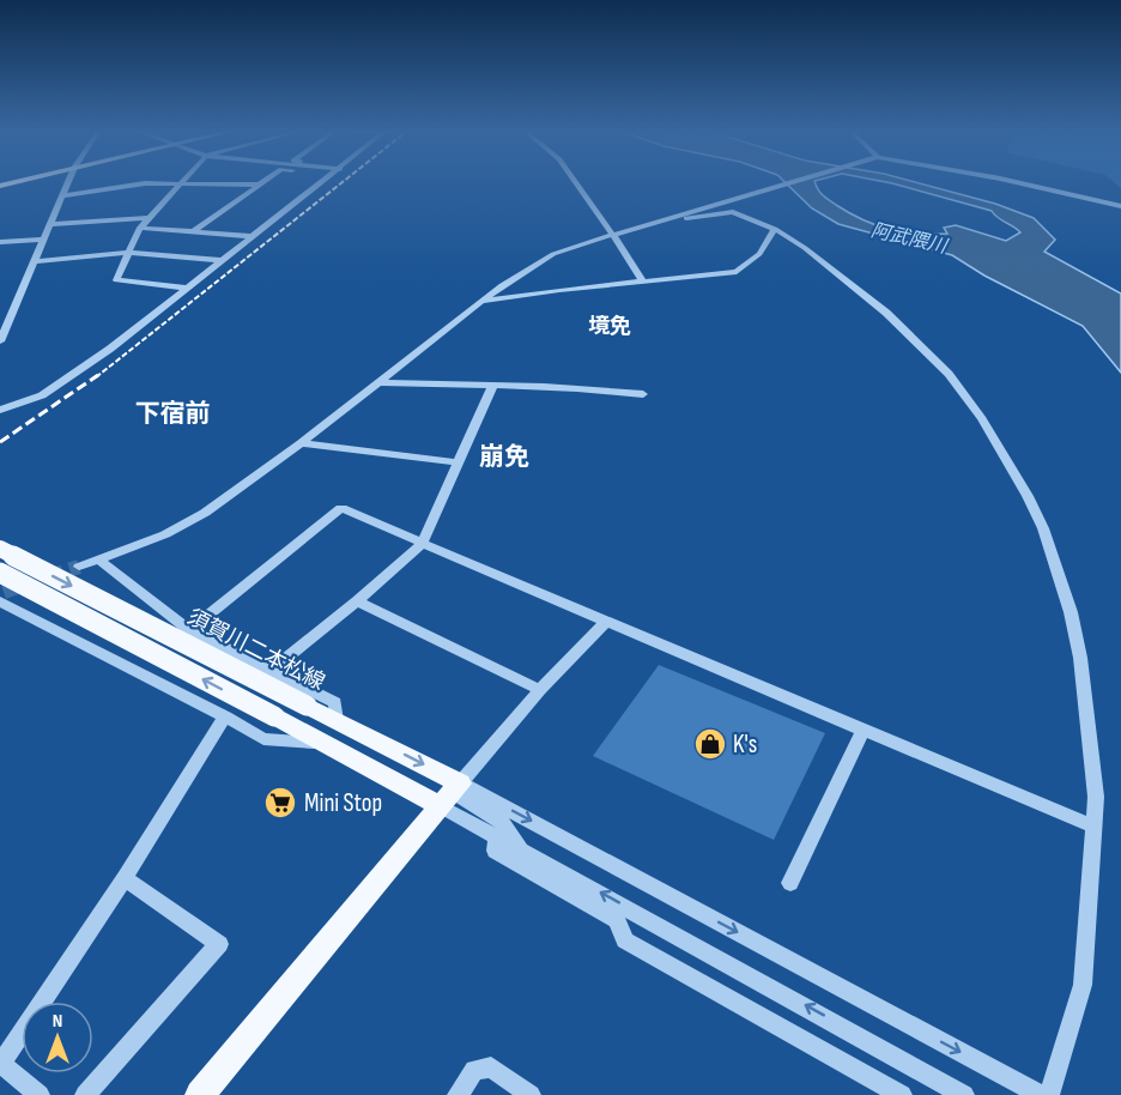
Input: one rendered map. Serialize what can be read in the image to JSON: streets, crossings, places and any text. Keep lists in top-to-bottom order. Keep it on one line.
{"streets":{"main road":["須賀川二本松線"]},"districts":["境免","下宿前","崩免"],"water":["阿武隈川"],"places":{"shop":["K's"],"supermarket":["Mini Stop"]},"north":"top"}
